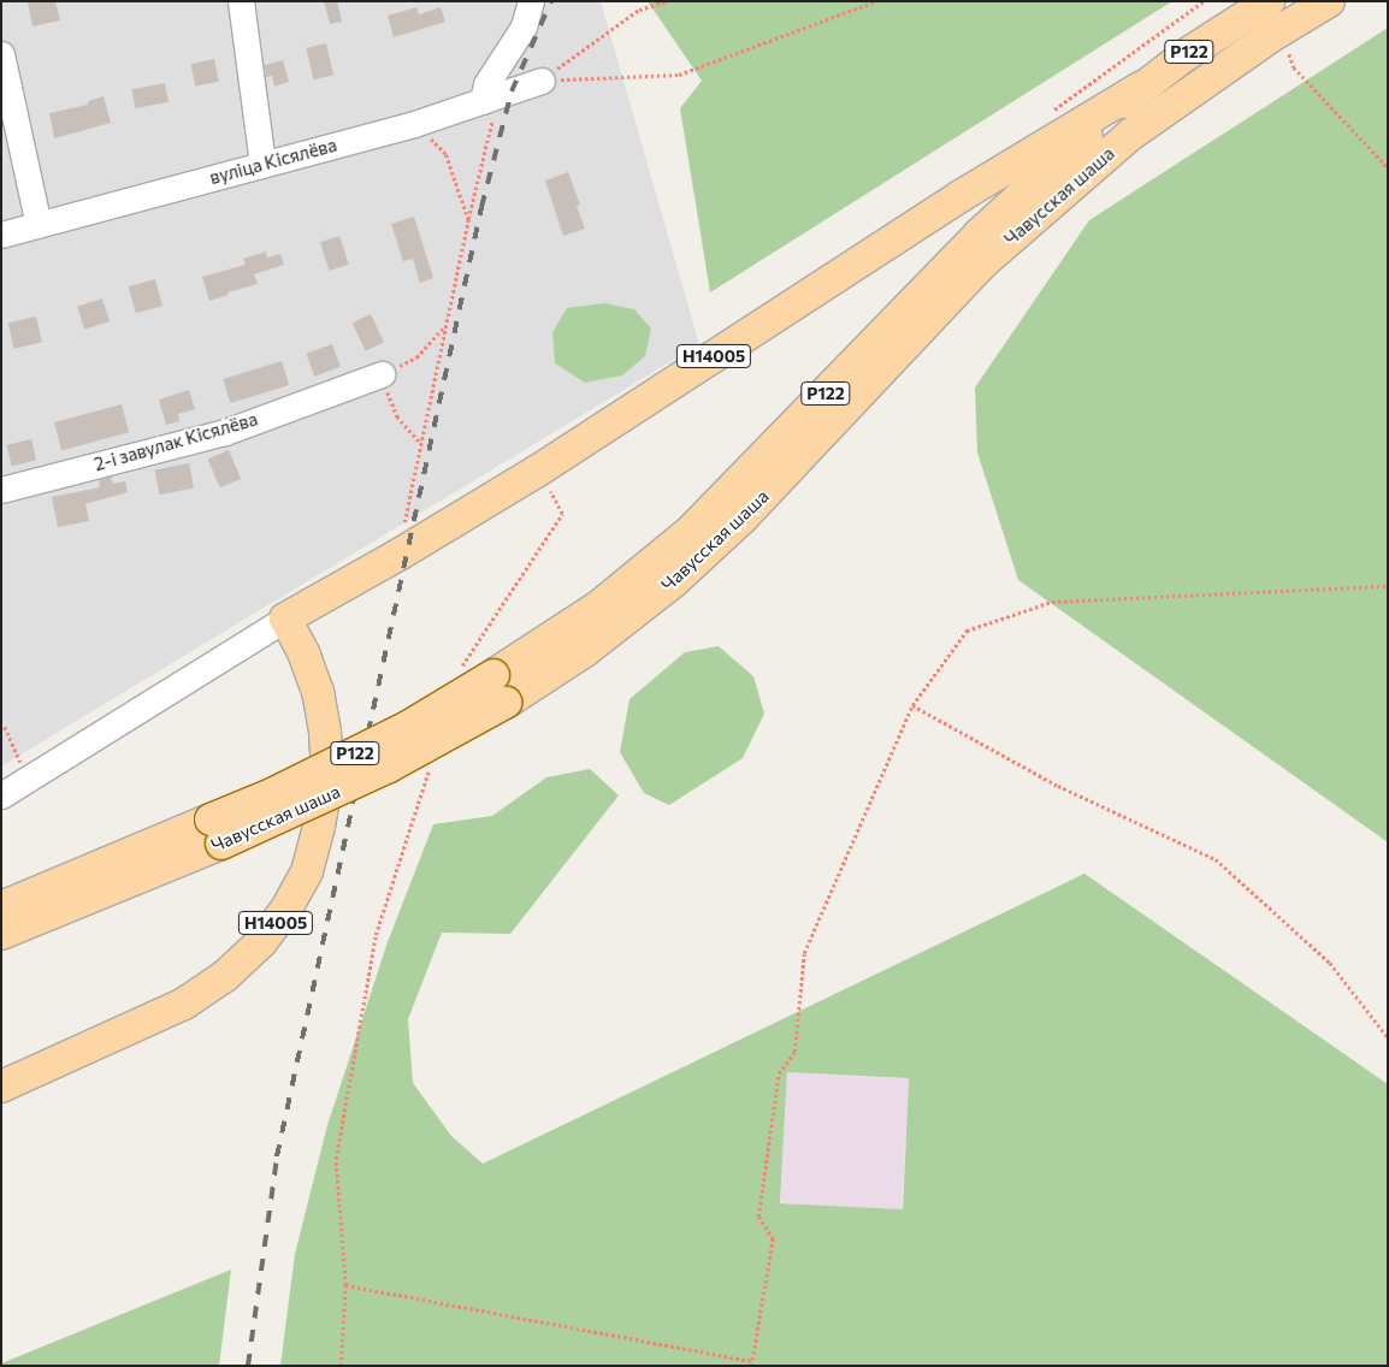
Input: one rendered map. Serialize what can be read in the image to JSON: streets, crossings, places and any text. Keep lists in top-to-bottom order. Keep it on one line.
{"streets":{"main road":["Р122","Чавусская шаша","Н14005"],"street":["вуліца Кісялёва","2-і завулак Кісялёва"]},"crossings":[["Чавусская шаша","Н14005"]]}
